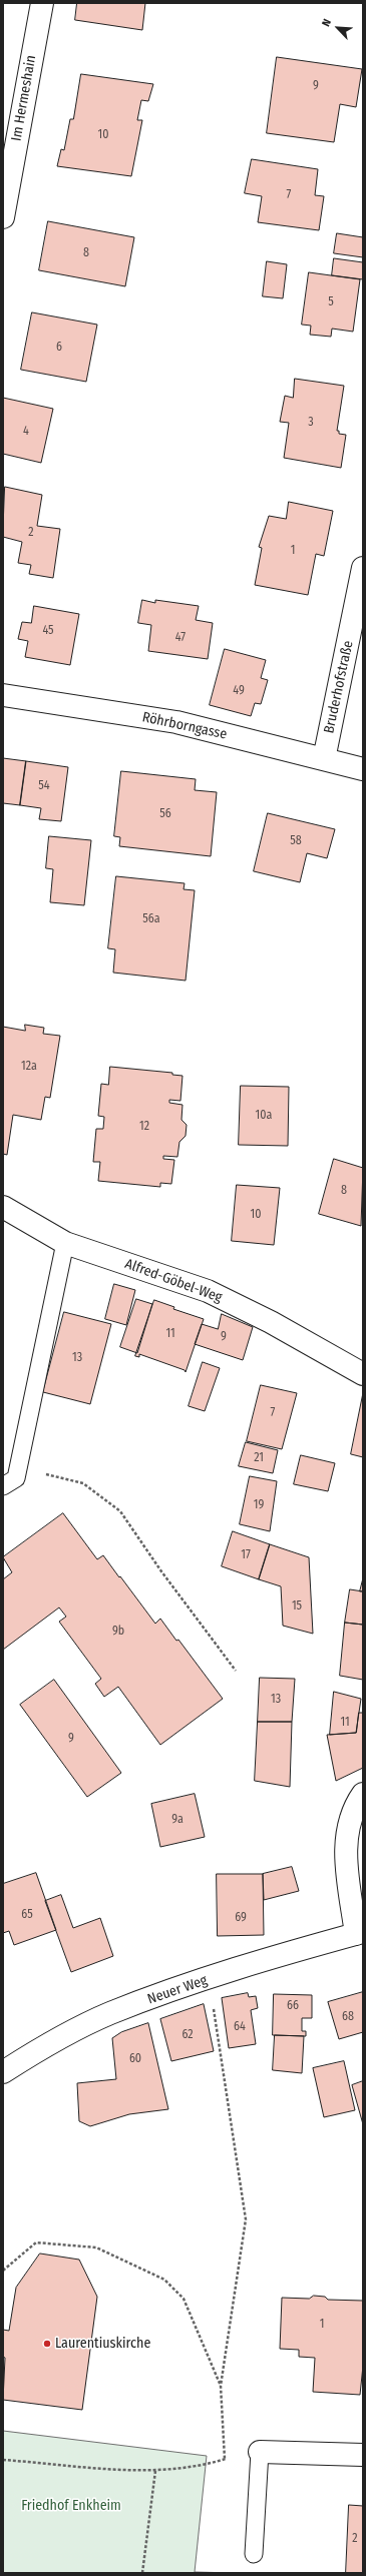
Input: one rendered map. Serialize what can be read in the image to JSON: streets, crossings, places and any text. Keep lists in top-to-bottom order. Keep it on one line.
{"streets":{"street":["Im Hermeshain","Bruderhofstraße","Röhrborngasse","Alfred-Göbel-Weg","Neuer Weg"]},"crossings":[["Bruderhofstraße","Röhrborngasse"]],"parks":["Friedhof Enkheim"],"places":["Laurentiuskirche"],"house_numbers":["9","10","7","8","5","6","3","4","2","1","45","47","49","54","56","58","56a","12a","10a","12","8","10","11","9","13","7","21","19","17","15","9b","13","11","9","9a","65","69","66","68","64","62","60","1","2"],"north":"top left"}
